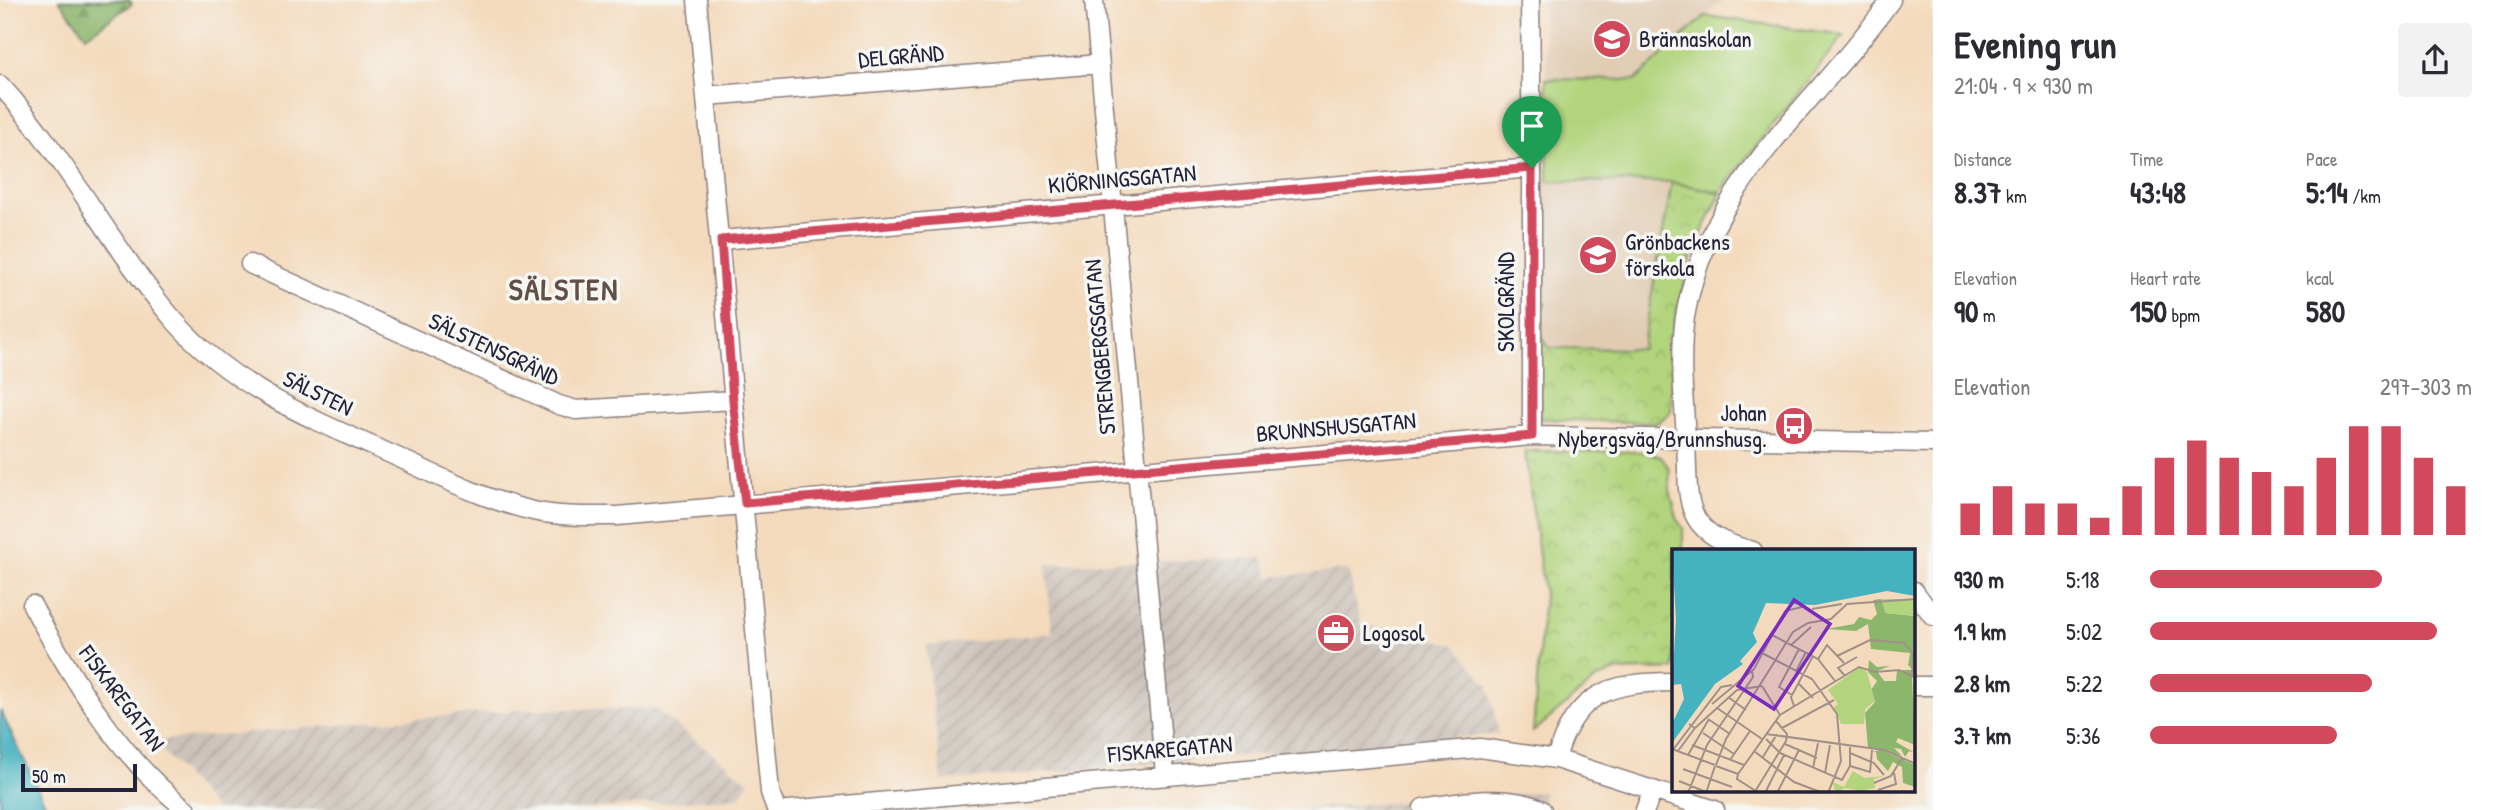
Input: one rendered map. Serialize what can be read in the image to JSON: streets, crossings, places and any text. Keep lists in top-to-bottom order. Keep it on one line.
{"streets":{"street":["DELGRÄND","KIÖRNINGSGATAN","SKOLGRÄND","STRENGBERGSGATAN","SÄLSTENSGRÄND","SÄLSTEN","BRUNNSHUSGATAN","FISKAREGATAN"]},"crossings":[["DELGRÄND","STRENGBERGSGATAN"],["KIÖRNINGSGATAN","SKOLGRÄND"],["KIÖRNINGSGATAN","STRENGBERGSGATAN"],["SKOLGRÄND","BRUNNSHUSGATAN"],["STRENGBERGSGATAN","BRUNNSHUSGATAN"],["STRENGBERGSGATAN","FISKAREGATAN"],["SÄLSTEN","BRUNNSHUSGATAN"]],"districts":["SÄLSTEN"],"places":{"school or university":["Brännaskolan","Grönbackens förskola"],"bus stop":["Johan Nybergsväg/Brunnshusg."],"office":["Logosol"]},"scale_bar":"50 m","page":{"heading":["Evening run","21:04 · 9 × 930 m"],"stats":[["Distance","8.37 km"],["Time","43:48"],["Pace","5:14 /km"],["Elevation","90 m"],["Heart rate","150 bpm"],["kcal","580"]],"chart":["Elevation","297–303 m"],"list":[{"name":"930 m","note":"5:18"},{"name":"1.9 km","note":"5:02"},{"name":"2.8 km","note":"5:22"},{"name":"3.7 km","note":"5:36"}],"scale":"50 m"}}
